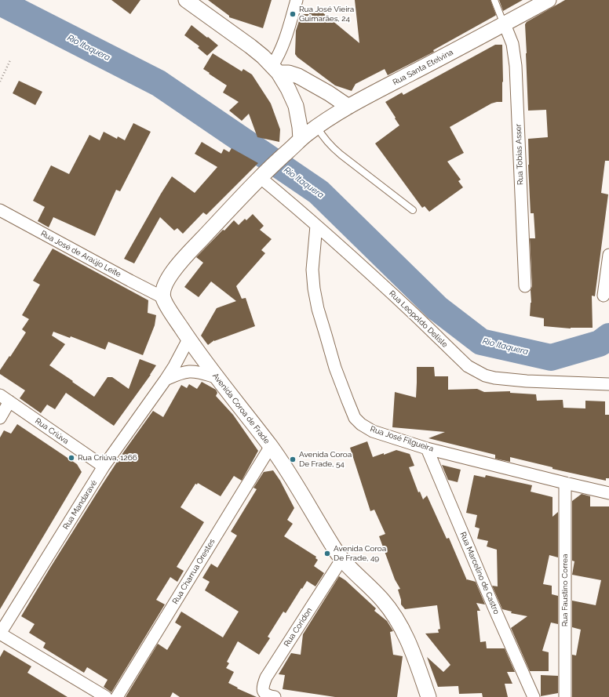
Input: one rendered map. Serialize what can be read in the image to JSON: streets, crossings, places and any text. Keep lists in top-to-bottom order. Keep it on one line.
{"streets":{"street":["Rua Santa Etelvina","Rua Tobias Asser","Rua José de Araújo Leite","Rua Leopoldo Delisle","Avenida Coroa de Frade","Rua Criúva","Rua José Filgueira","Rua Mandaravé","Rua Charrua Orestes","Rua Marcelino de Castro","Rua Faustino Correa","Rua Coridon"]},"crossings":[["Rua Santa Etelvina","Rua Tobias Asser"],["Rua José de Araújo Leite","Avenida Coroa de Frade"],["Rua Leopoldo Delisle","Rua José Filgueira"],["Avenida Coroa de Frade","Rua Mandaravé"],["Avenida Coroa de Frade","Rua Charrua Orestes"],["Avenida Coroa de Frade","Rua Coridon"],["Rua Criúva","Rua Mandaravé"],["Rua José Filgueira","Rua Marcelino de Castro"],["Rua José Filgueira","Rua Faustino Correa"]],"water":["Rio Itaquera"],"places":["Rua José Vieira Guimarães, 24","Rua Criúva, 1266","Avenida Coroa De Frade, 54","Avenida Coroa De Frade, 49"]}
